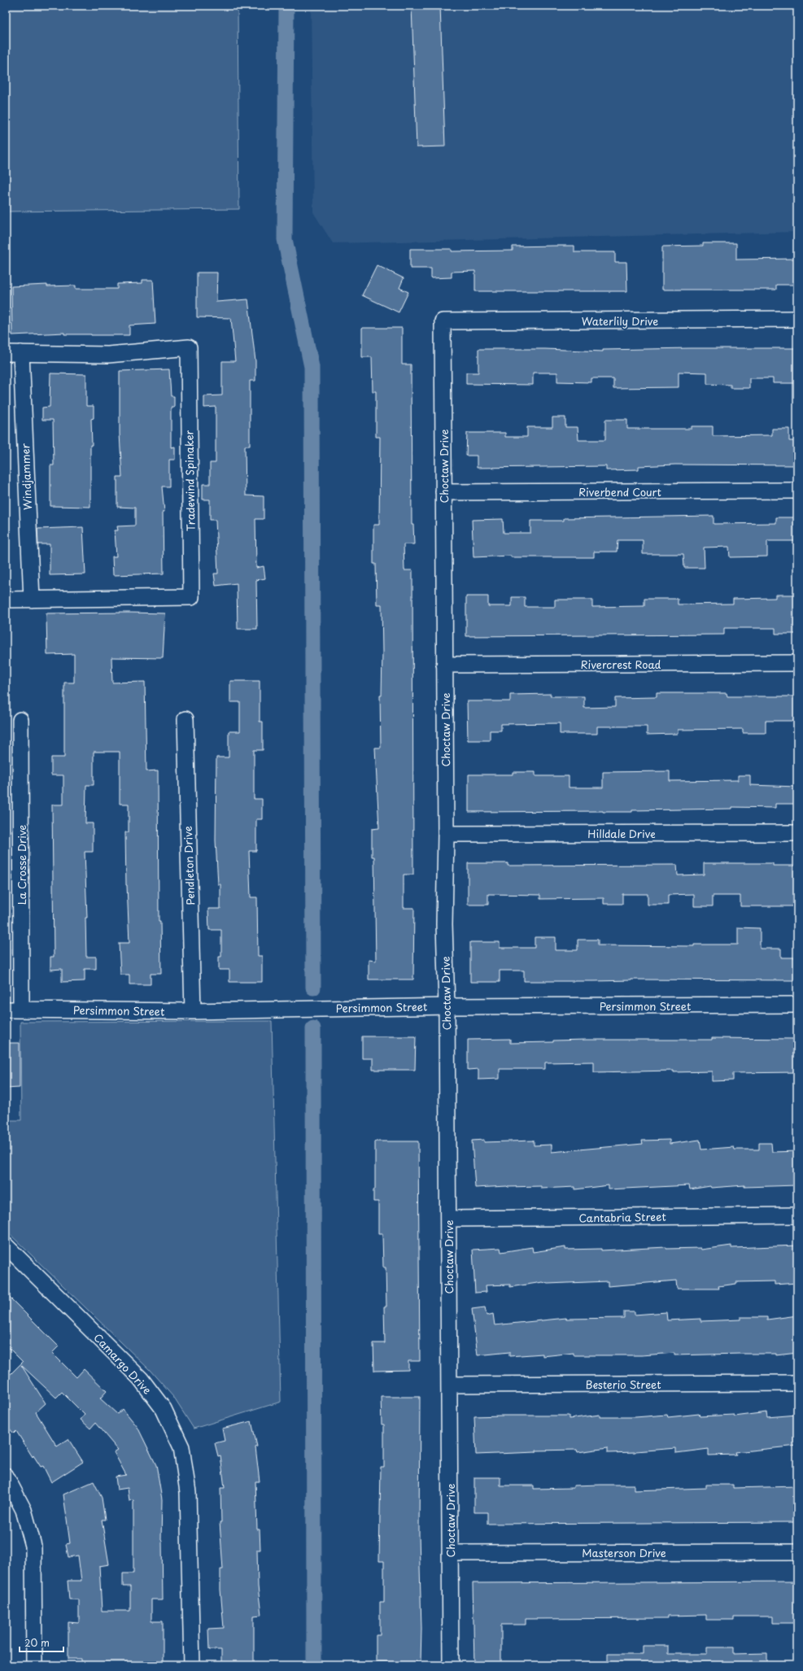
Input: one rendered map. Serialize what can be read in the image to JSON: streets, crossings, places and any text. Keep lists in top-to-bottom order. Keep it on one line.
{"streets":{"street":["Waterlily Drive","Choctaw Drive","Windjammer","Tradewind Spinaker","Riverbend Court","Rivercrest Road","Hilldale Drive","La Crosse Drive","Pendleton Drive","Persimmon Street","Cantabria Street","Camargo Drive","Besterio Street","Masterson Drive"]},"crossings":[["Waterlily Drive","Choctaw Drive"],["Choctaw Drive","Riverbend Court"],["Choctaw Drive","Rivercrest Road"],["Choctaw Drive","Hilldale Drive"],["Choctaw Drive","Persimmon Street"],["Choctaw Drive","Cantabria Street"],["Choctaw Drive","Besterio Street"],["Choctaw Drive","Masterson Drive"],["Windjammer","Tradewind Spinaker"],["La Crosse Drive","Persimmon Street"],["Pendleton Drive","Persimmon Street"]],"scale_bar":"20 m"}
